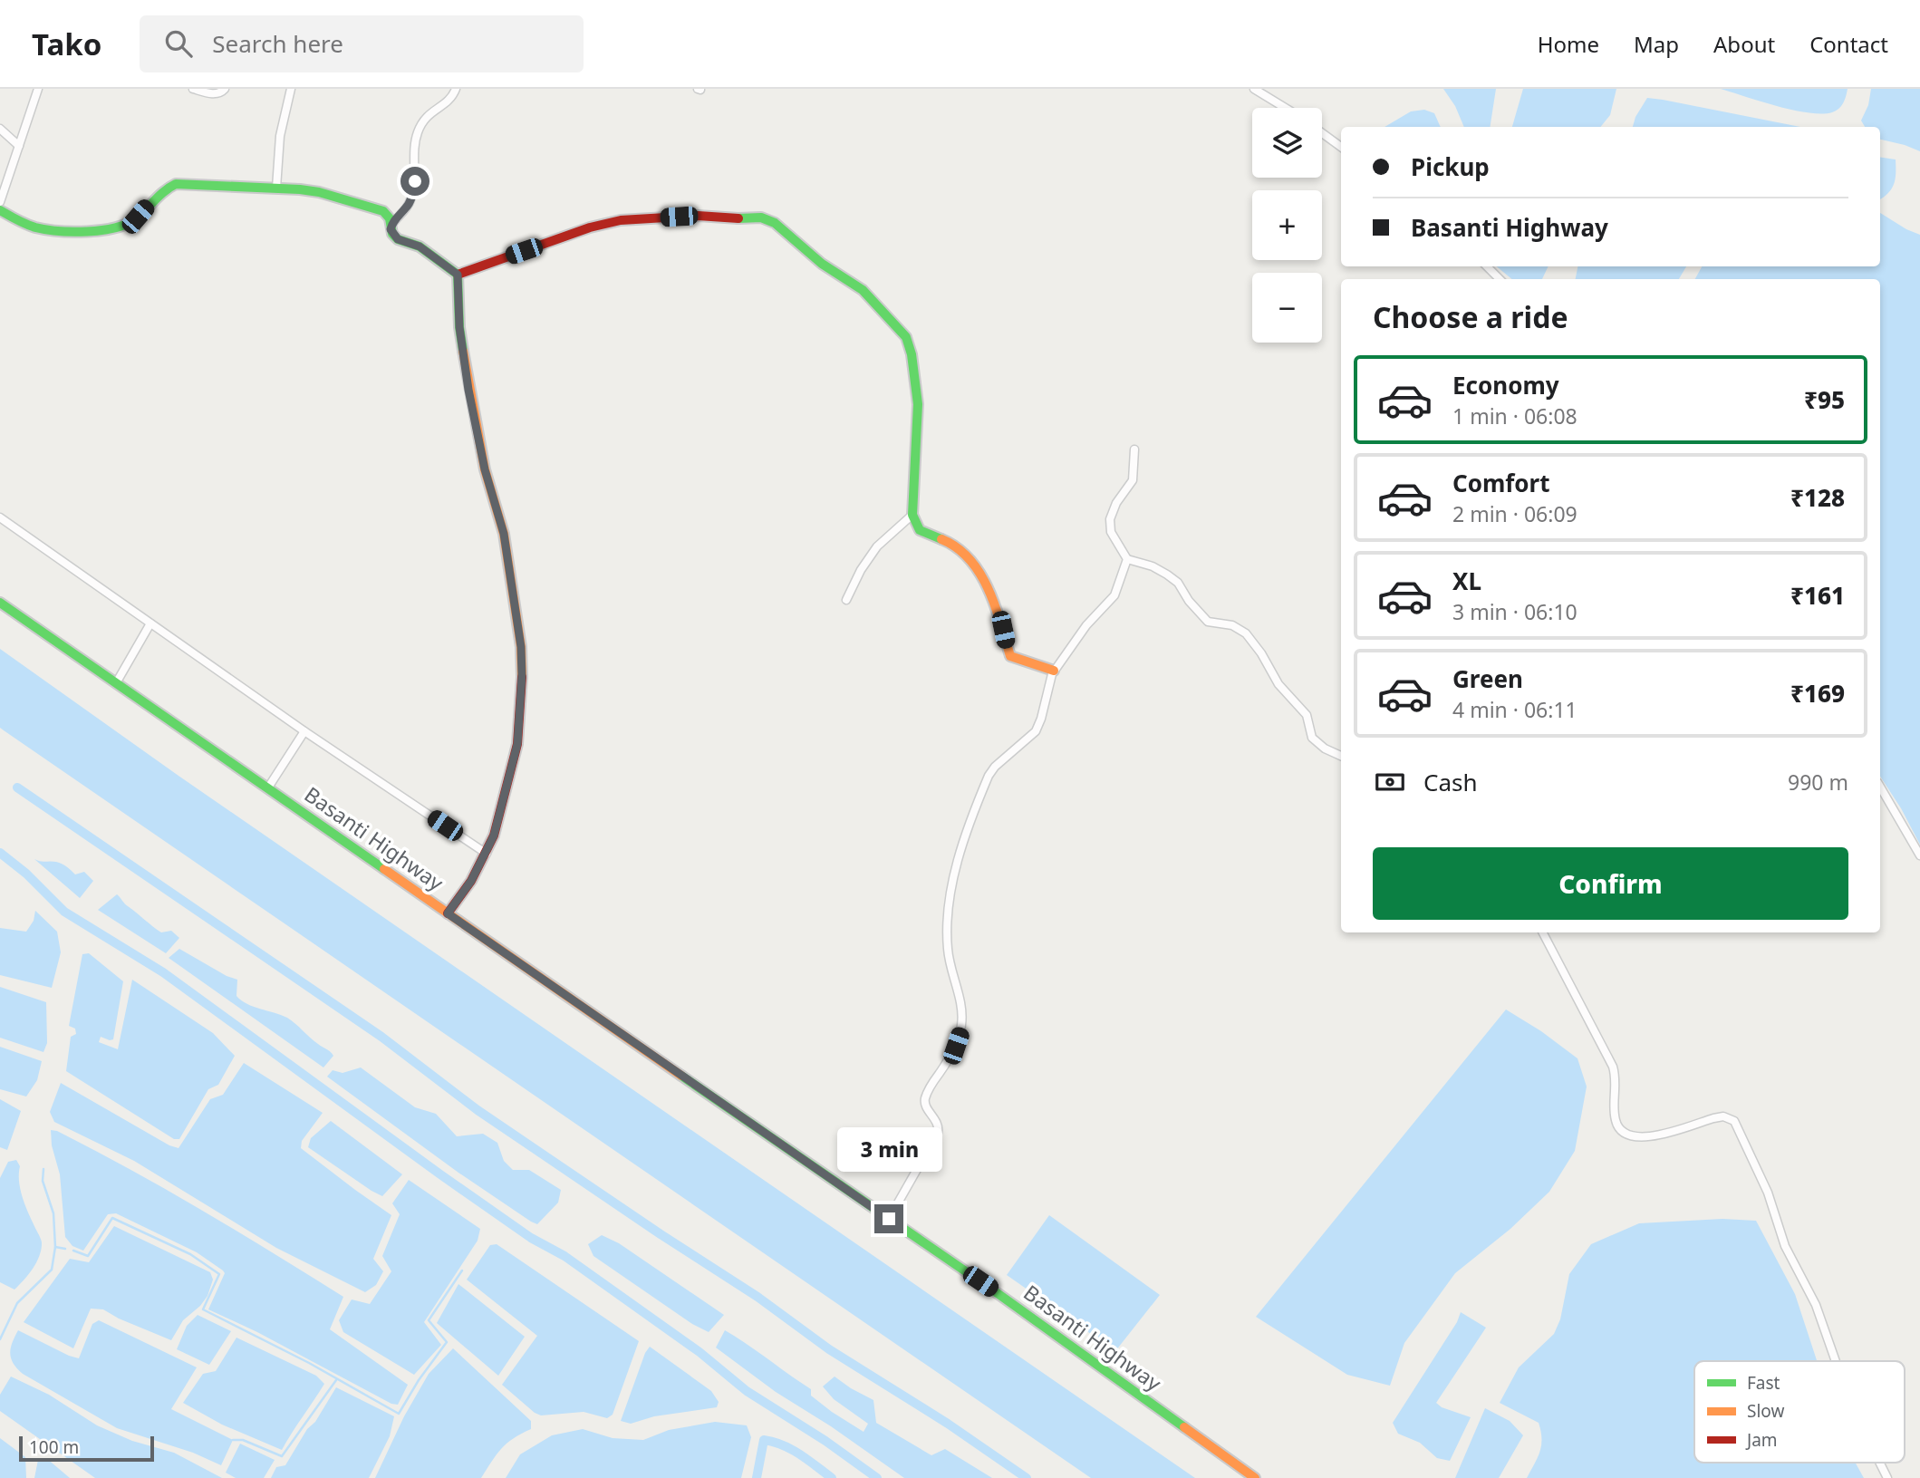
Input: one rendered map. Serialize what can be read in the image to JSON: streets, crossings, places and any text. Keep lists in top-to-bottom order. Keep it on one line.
{"streets":{"street":["Basanti Highway"]},"legend":["Fast","Slow","Jam"],"scale_bar":"100 m","page":{"header":"Tako","search":"Search here","nav":["Home","Map","About","Contact"],"map_buttons":["+","−"],"banner":["Pickup","Basanti Highway"],"heading":"Choose a ride","list":[{"name":"Economy","note":"1 min · 06:08","value":"₹95"},{"name":"Comfort","note":"2 min · 06:09","value":"₹128"},{"name":"XL","note":"3 min · 06:10","value":"₹161"},{"name":"Green","note":"4 min · 06:11","value":"₹169"}],"pay":["Cash","990 m"],"buttons":"Confirm","bubble":"3 min","scale":"100 m"}}
